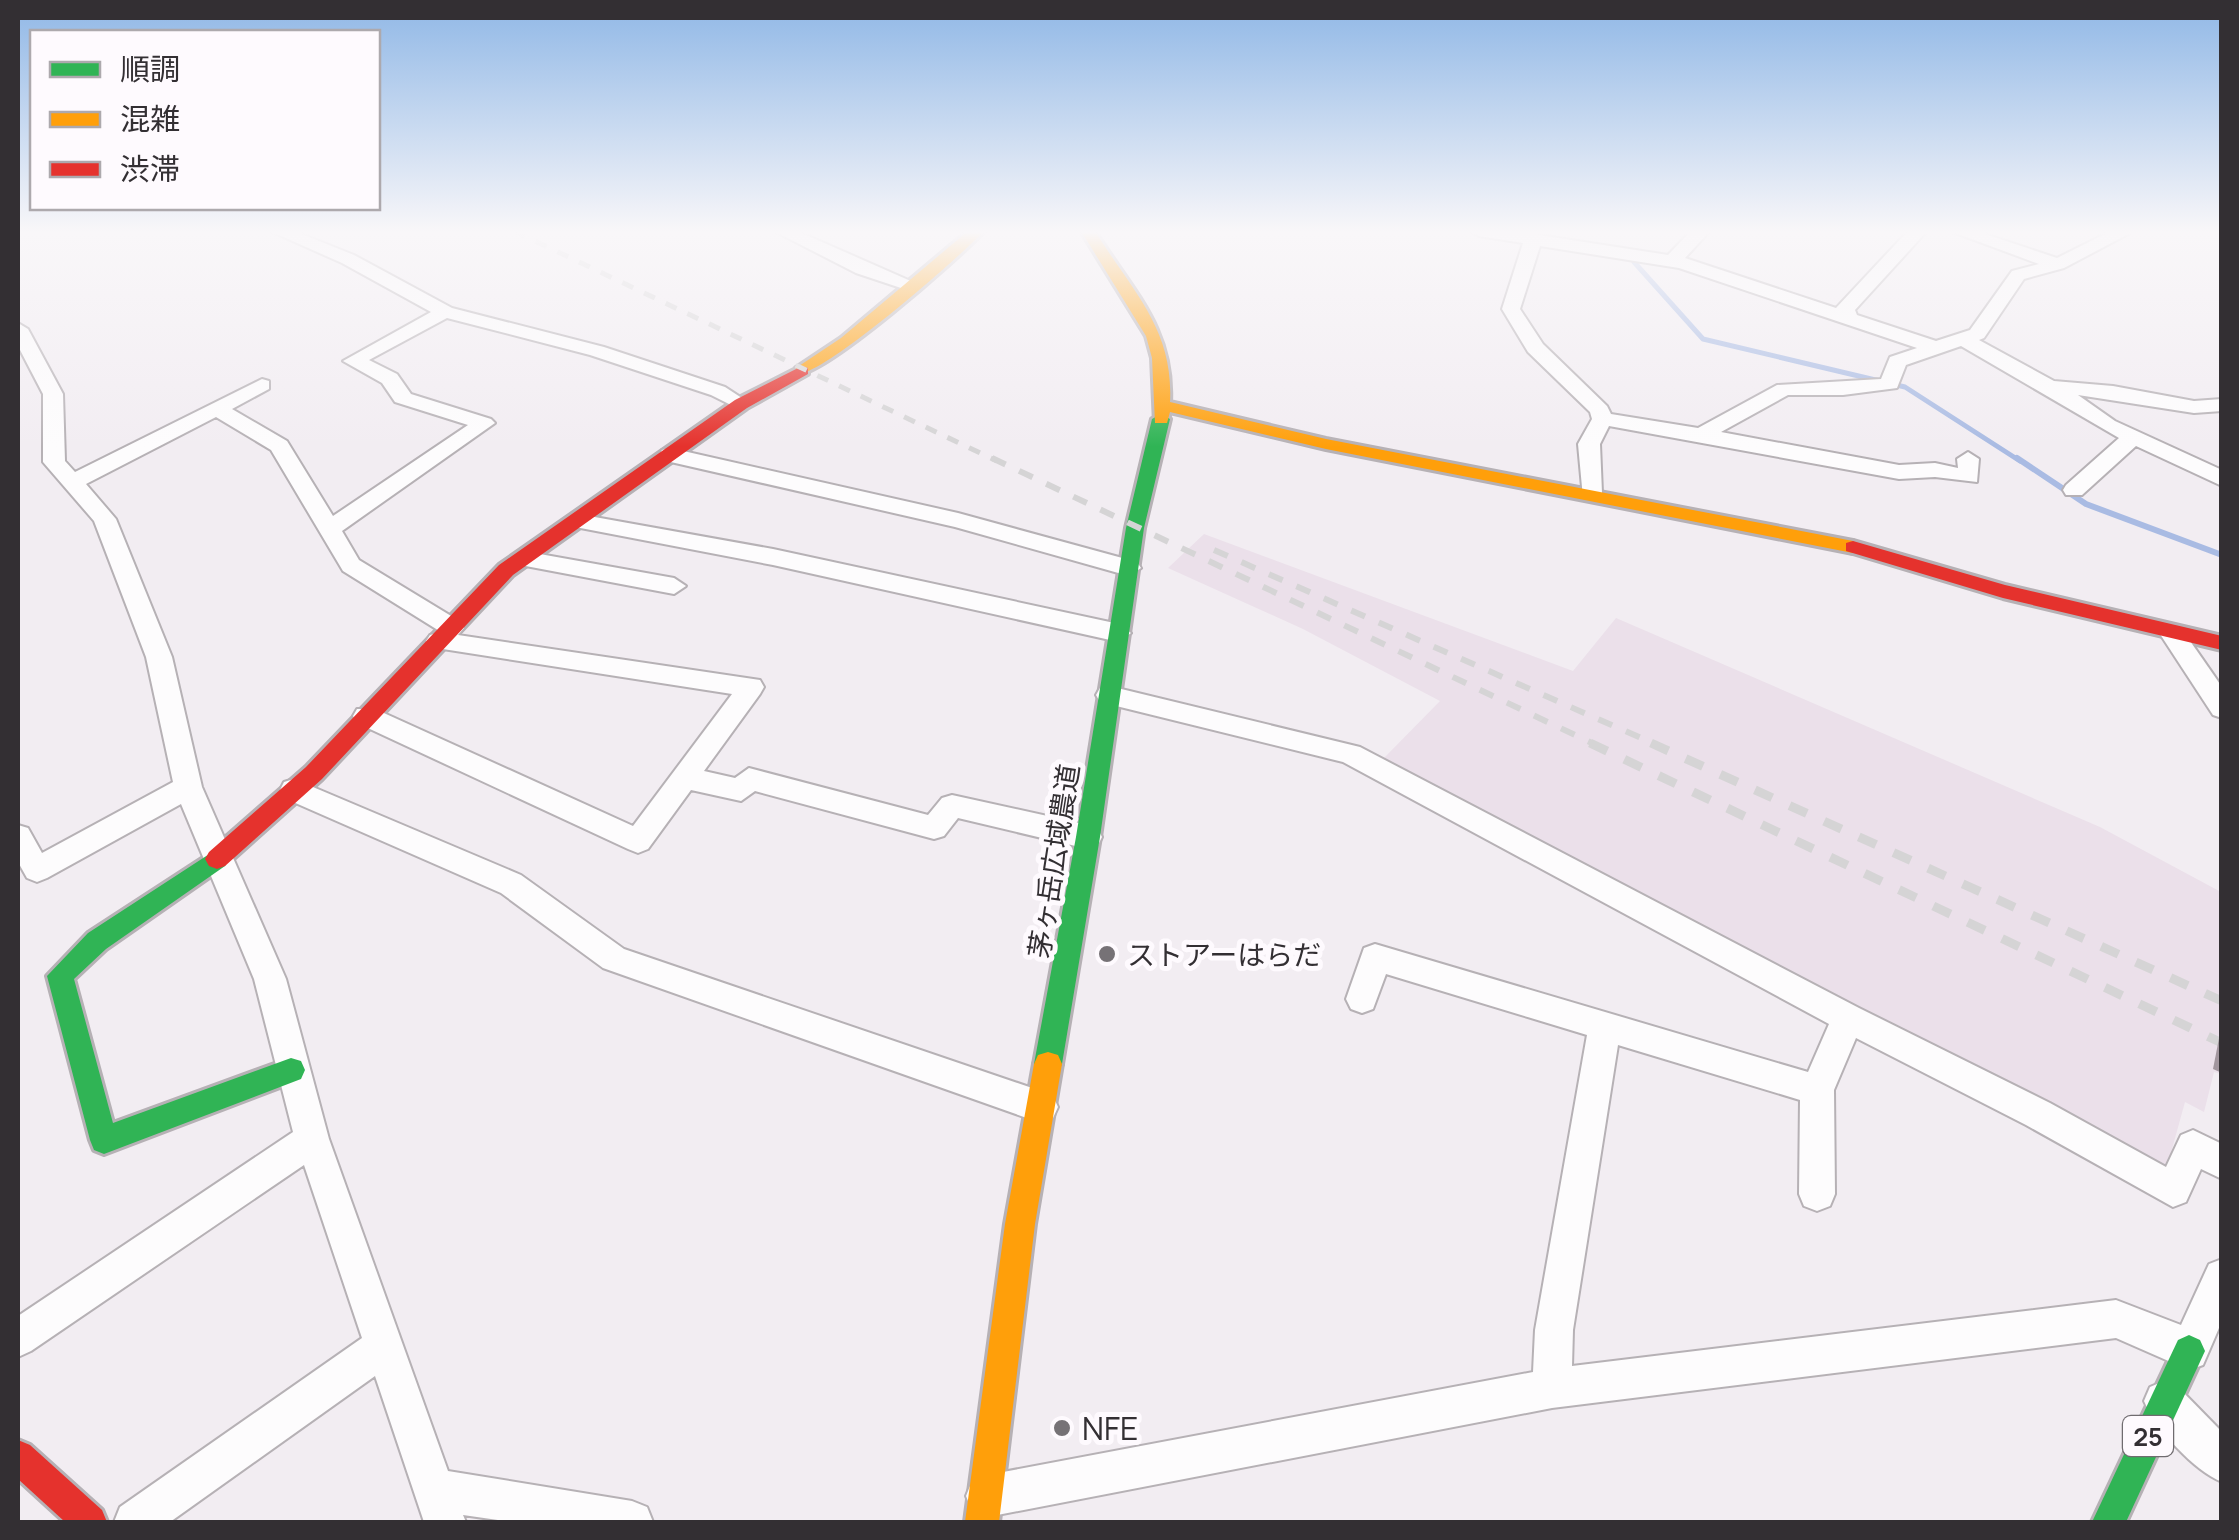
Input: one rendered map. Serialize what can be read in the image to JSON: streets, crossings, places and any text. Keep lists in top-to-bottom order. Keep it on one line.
{"streets":{"main road":["茅ヶ岳広域農道","25"]},"places":["ストアーはらだ","NFE"],"legend":["順調","混雑","渋滞"]}
